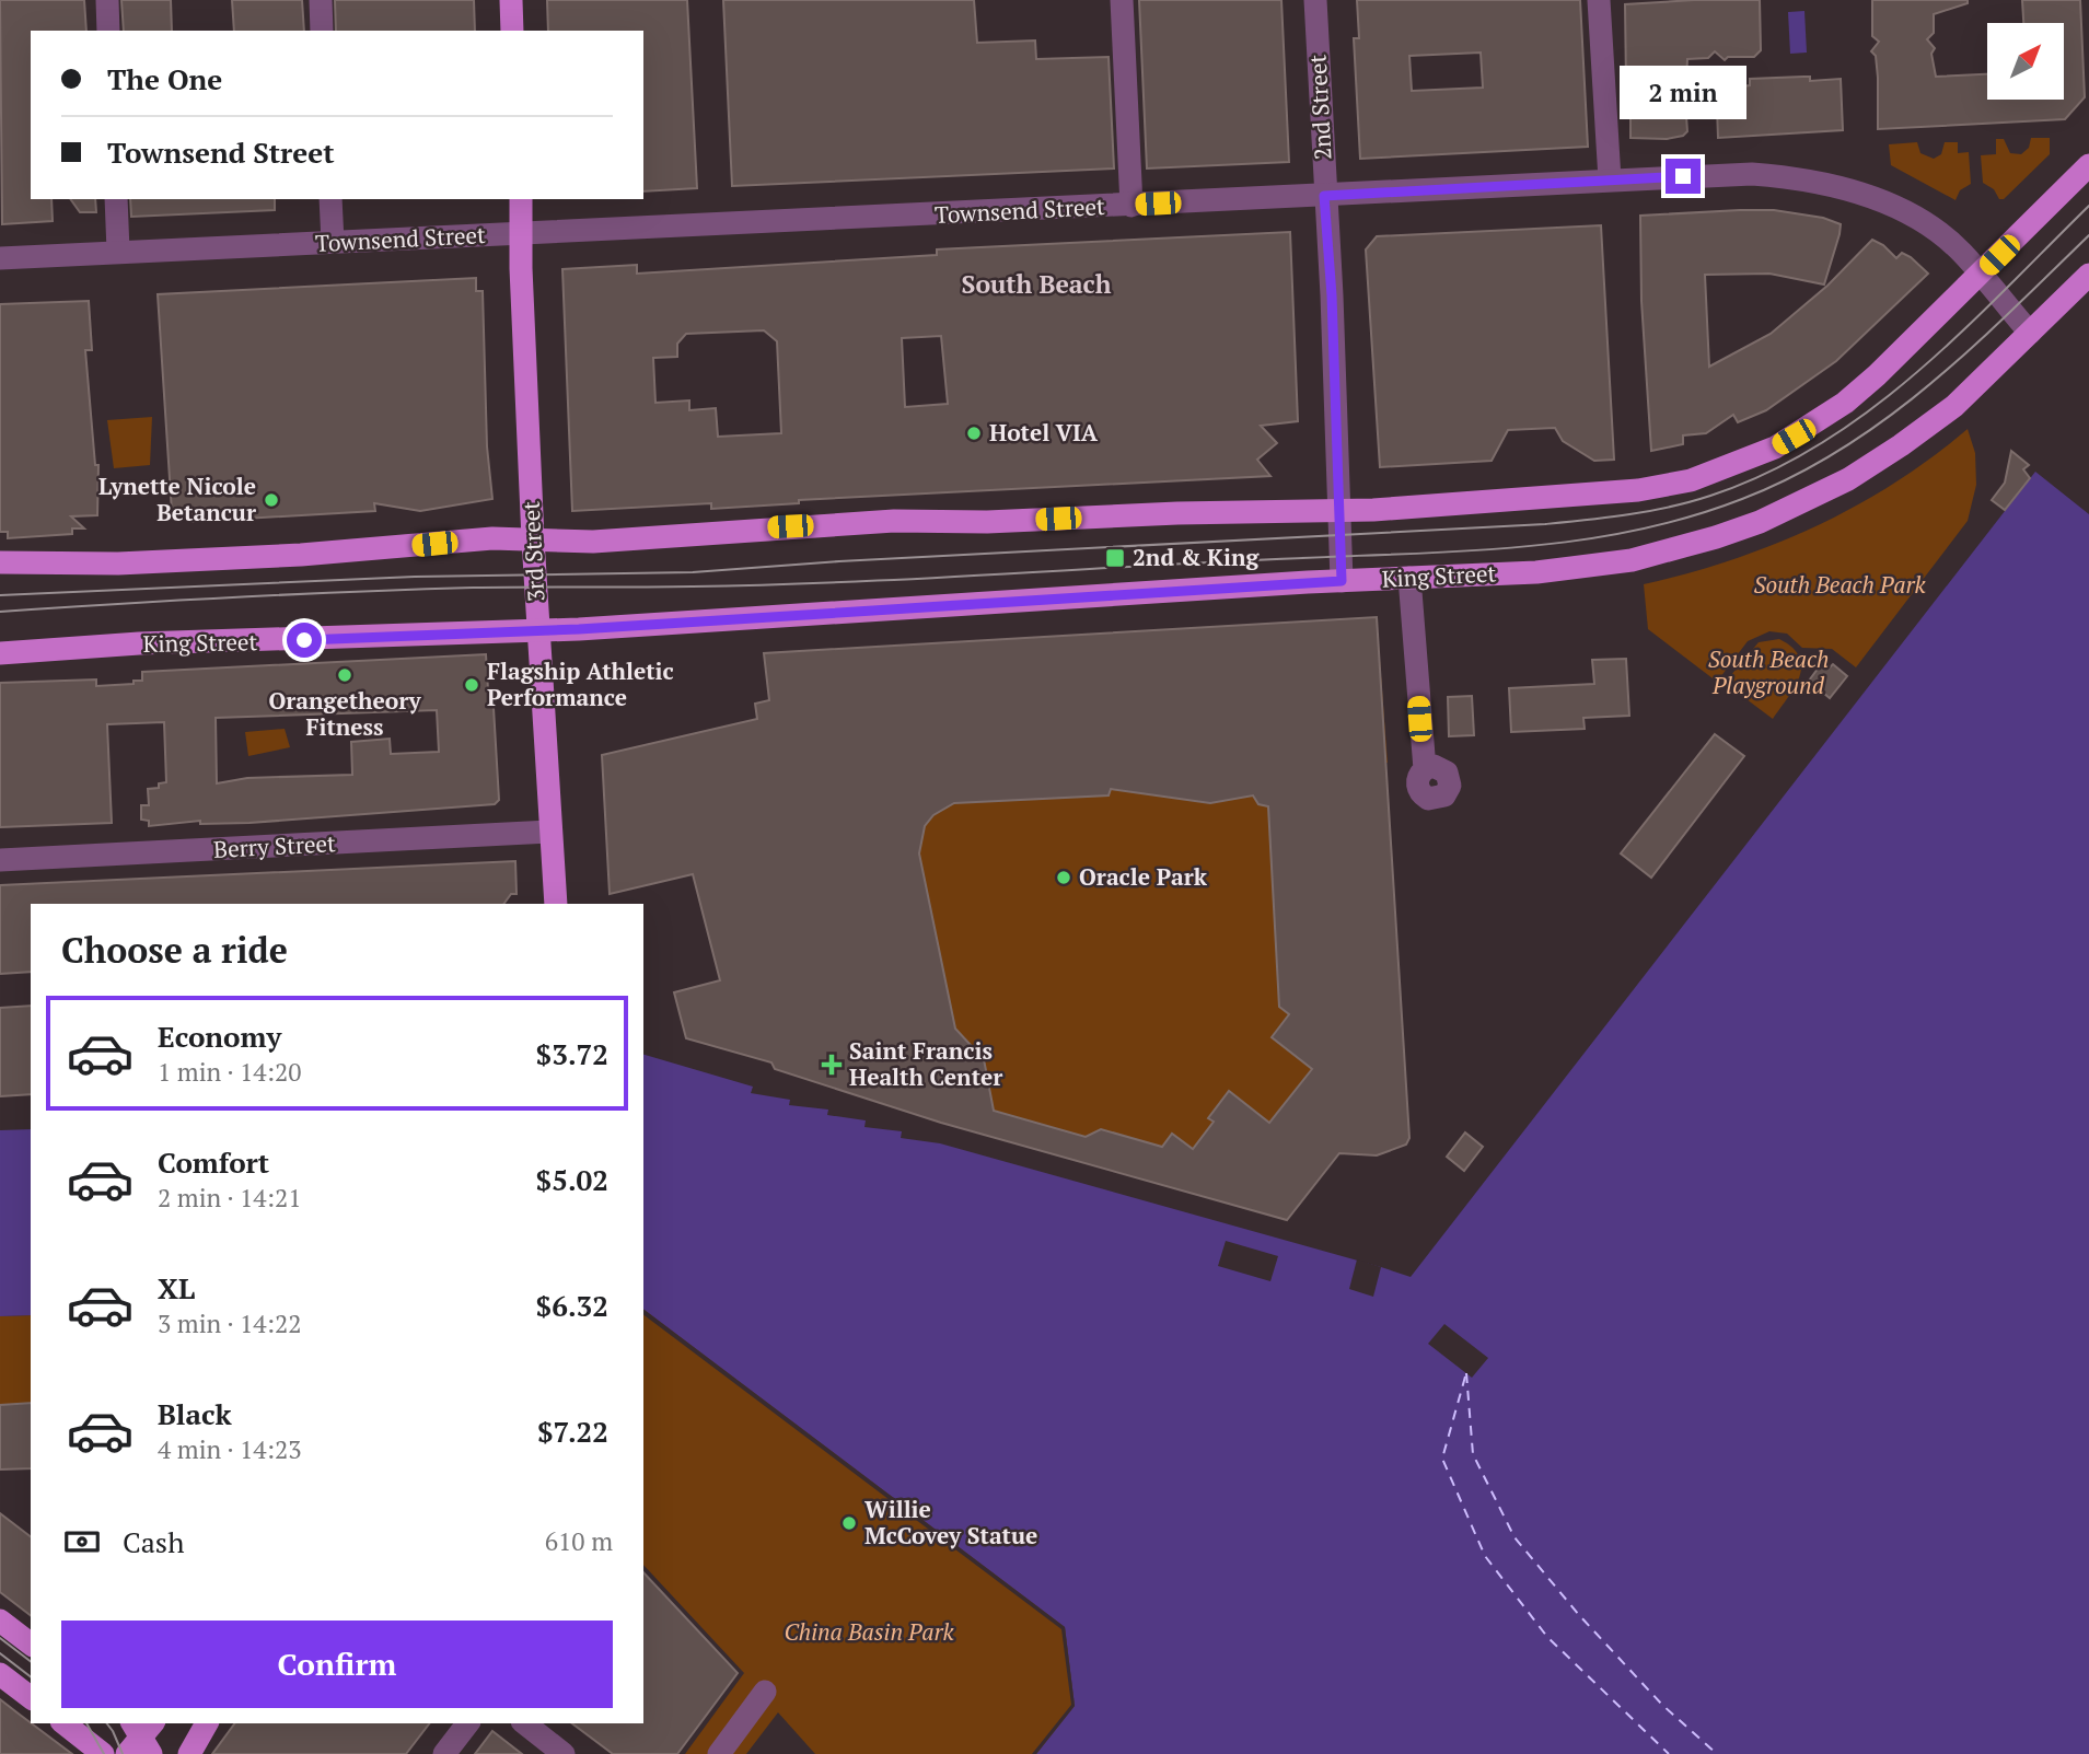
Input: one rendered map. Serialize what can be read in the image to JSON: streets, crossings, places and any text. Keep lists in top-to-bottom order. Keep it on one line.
{"streets":{"main road":["3rd Street","King Street"],"street":["2nd Street","Townsend Street","Berry Street"]},"crossings":[["2nd Street","Townsend Street"],["2nd Street","King Street"],["Townsend Street","3rd Street"],["Townsend Street","King Street"],["3rd Street","King Street"],["3rd Street","Berry Street"]],"districts":["South Beach"],"parks":["South Beach Park","South Beach Playground","China Basin Park"],"places":{"other":["Hotel VIA","Lynette Nicole Betancur","Orangetheory Fitness","Flagship Athletic Performance","Oracle Park","Willie McCovey Statue"],"transit":["2nd & King"],"health":["Saint Francis Health Center"]},"north":"top right","page":{"banner":["The One","Townsend Street"],"bubble":"2 min","heading":"Choose a ride","list":[{"name":"Economy","note":"1 min · 14:20","value":"$3.72"},{"name":"Comfort","note":"2 min · 14:21","value":"$5.02"},{"name":"XL","note":"3 min · 14:22","value":"$6.32"},{"name":"Black","note":"4 min · 14:23","value":"$7.22"}],"pay":["Cash","610 m"],"buttons":"Confirm"}}
